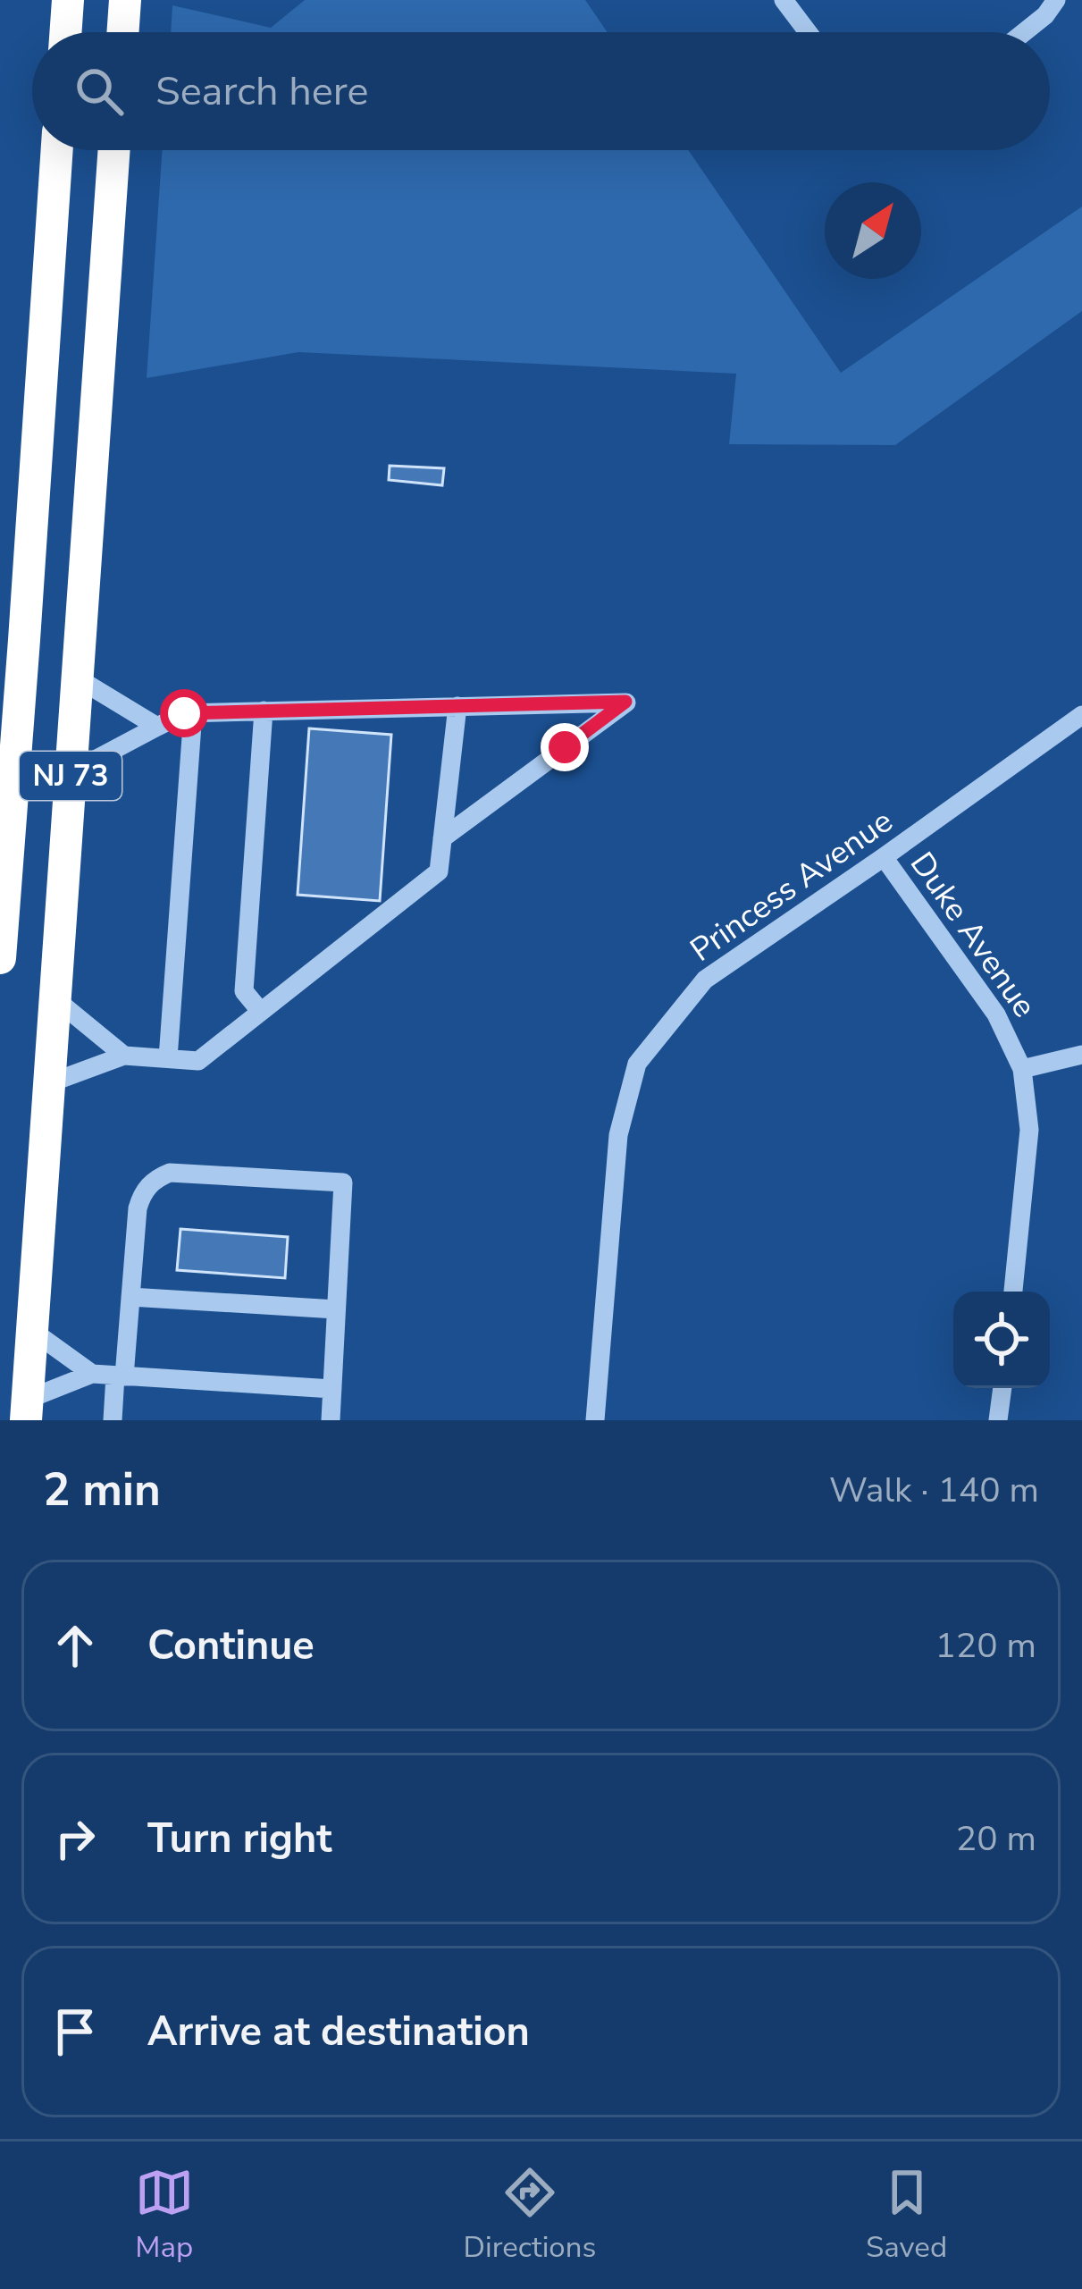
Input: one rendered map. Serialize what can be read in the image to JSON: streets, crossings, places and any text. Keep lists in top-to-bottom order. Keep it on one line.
{"streets":{"highway":["NJ 73"],"street":["Princess Avenue","Duke Avenue"]},"crossings":[["Princess Avenue","Duke Avenue"]],"north":"top right","page":{"search":"Search here","heading":["2 min","Walk · 140 m"],"list":[["Continue","120 m"],["Turn right","20 m"],"Arrive at destination"],"nav":["Map","Directions","Saved"]}}
